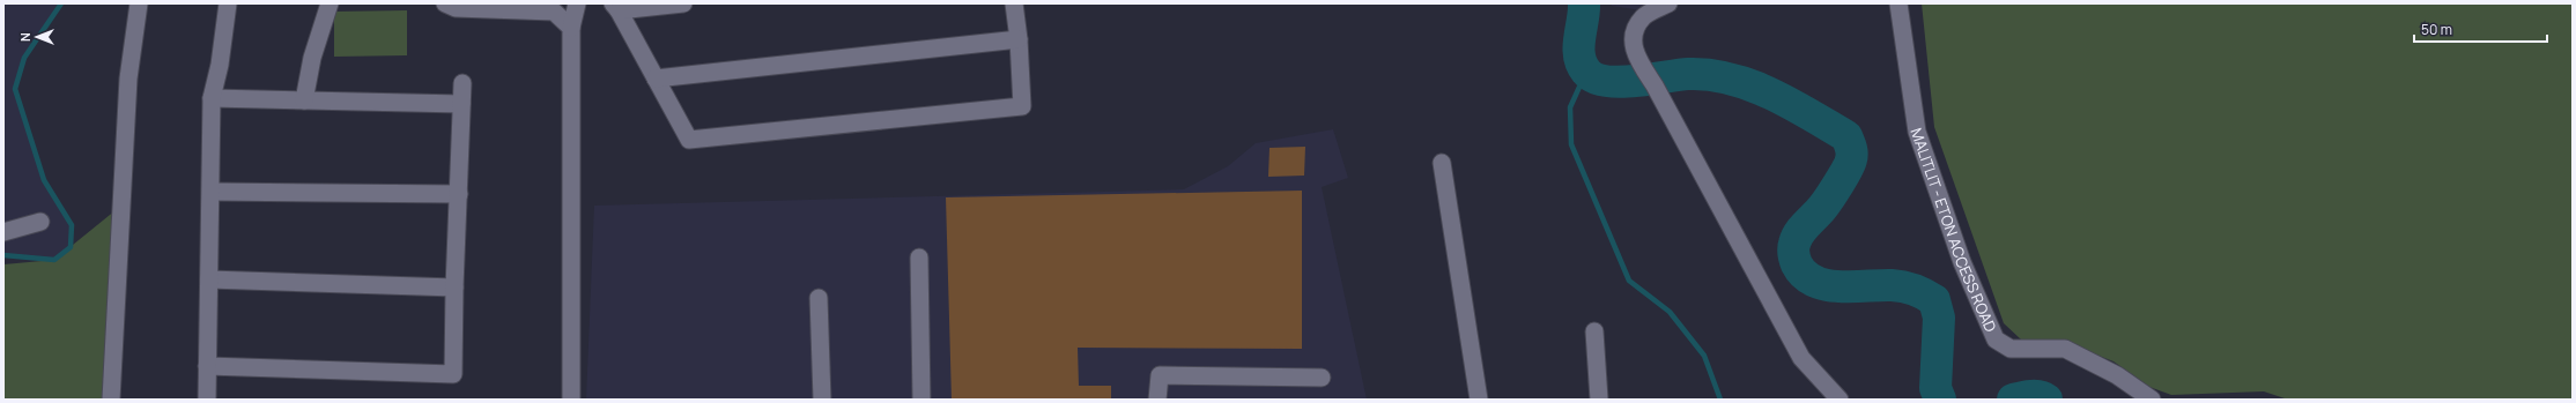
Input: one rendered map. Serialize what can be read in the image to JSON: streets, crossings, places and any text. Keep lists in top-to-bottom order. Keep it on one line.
{"streets":{"street":["MALITLIT - ETON ACCESS ROAD"]},"scale_bar":"50 m","north":"left"}
